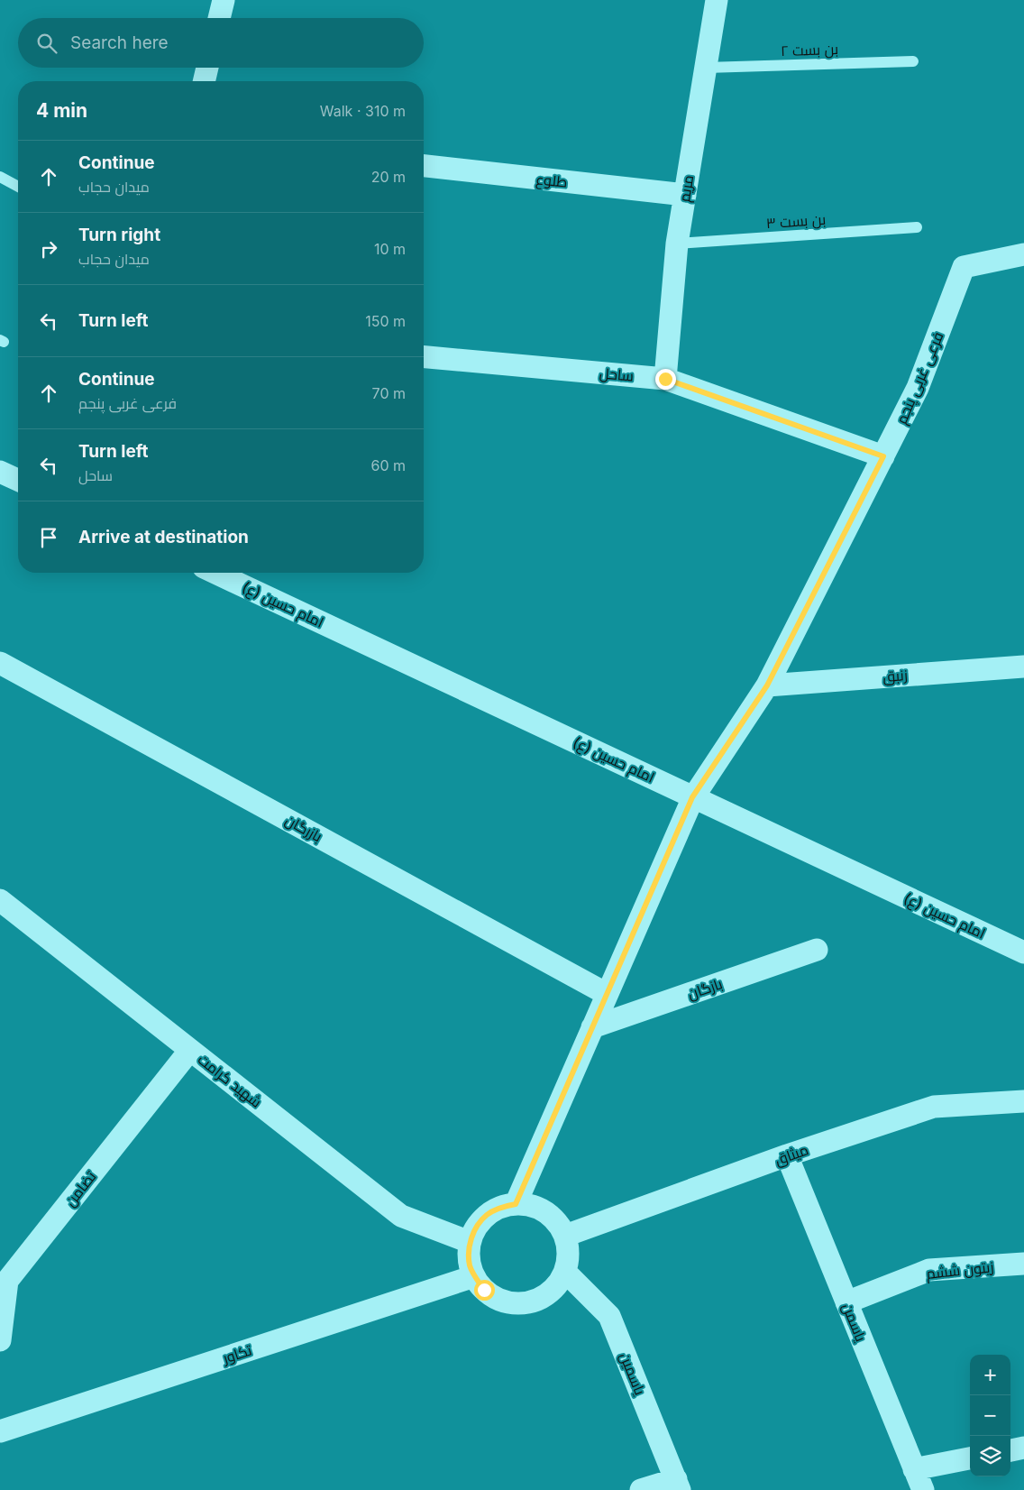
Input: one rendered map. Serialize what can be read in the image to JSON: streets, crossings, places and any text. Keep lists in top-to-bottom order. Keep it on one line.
{"streets":{"street":["طلوع","مریم","ساحل","فرعی غربی پنجم","امام حسین (ع)","زنبق","بازرگان","بازگان","شهید کرامت","میثاق","تضامن","زیتون ششم","یاسمن","تکاور","یاسمین"],"lane":["بن بست ۲","بن بست ۳"]},"crossings":[["بن بست ۲","مریم"],["طلوع","مریم"],["مریم","بن بست ۳"],["مریم","ساحل"],["ساحل","فرعی غربی پنجم"],["فرعی غربی پنجم","امام حسین (ع)"],["فرعی غربی پنجم","زنبق"],["فرعی غربی پنجم","بازرگان"],["فرعی غربی پنجم","بازگان"],["فرعی غربی پنجم","شهید کرامت"],["فرعی غربی پنجم","میثاق"],["فرعی غربی پنجم","تکاور"],["فرعی غربی پنجم","یاسمین"],["شهید کرامت","میثاق"],["شهید کرامت","تضامن"],["شهید کرامت","تکاور"],["شهید کرامت","یاسمین"],["میثاق","یاسمن"],["میثاق","تکاور"],["میثاق","یاسمین"],["زیتون ششم","یاسمن"],["تکاور","یاسمین"]],"page":{"search":"Search here","heading":["4 min","Walk · 310 m"],"list":[["Continue","میدان حجاب","20 m"],["Turn right","میدان حجاب","10 m"],["Turn left","150 m"],["Continue","فرعی غربی پنجم","70 m"],["Turn left","ساحل","60 m"],"Arrive at destination"],"map_buttons":["+","−"]}}
